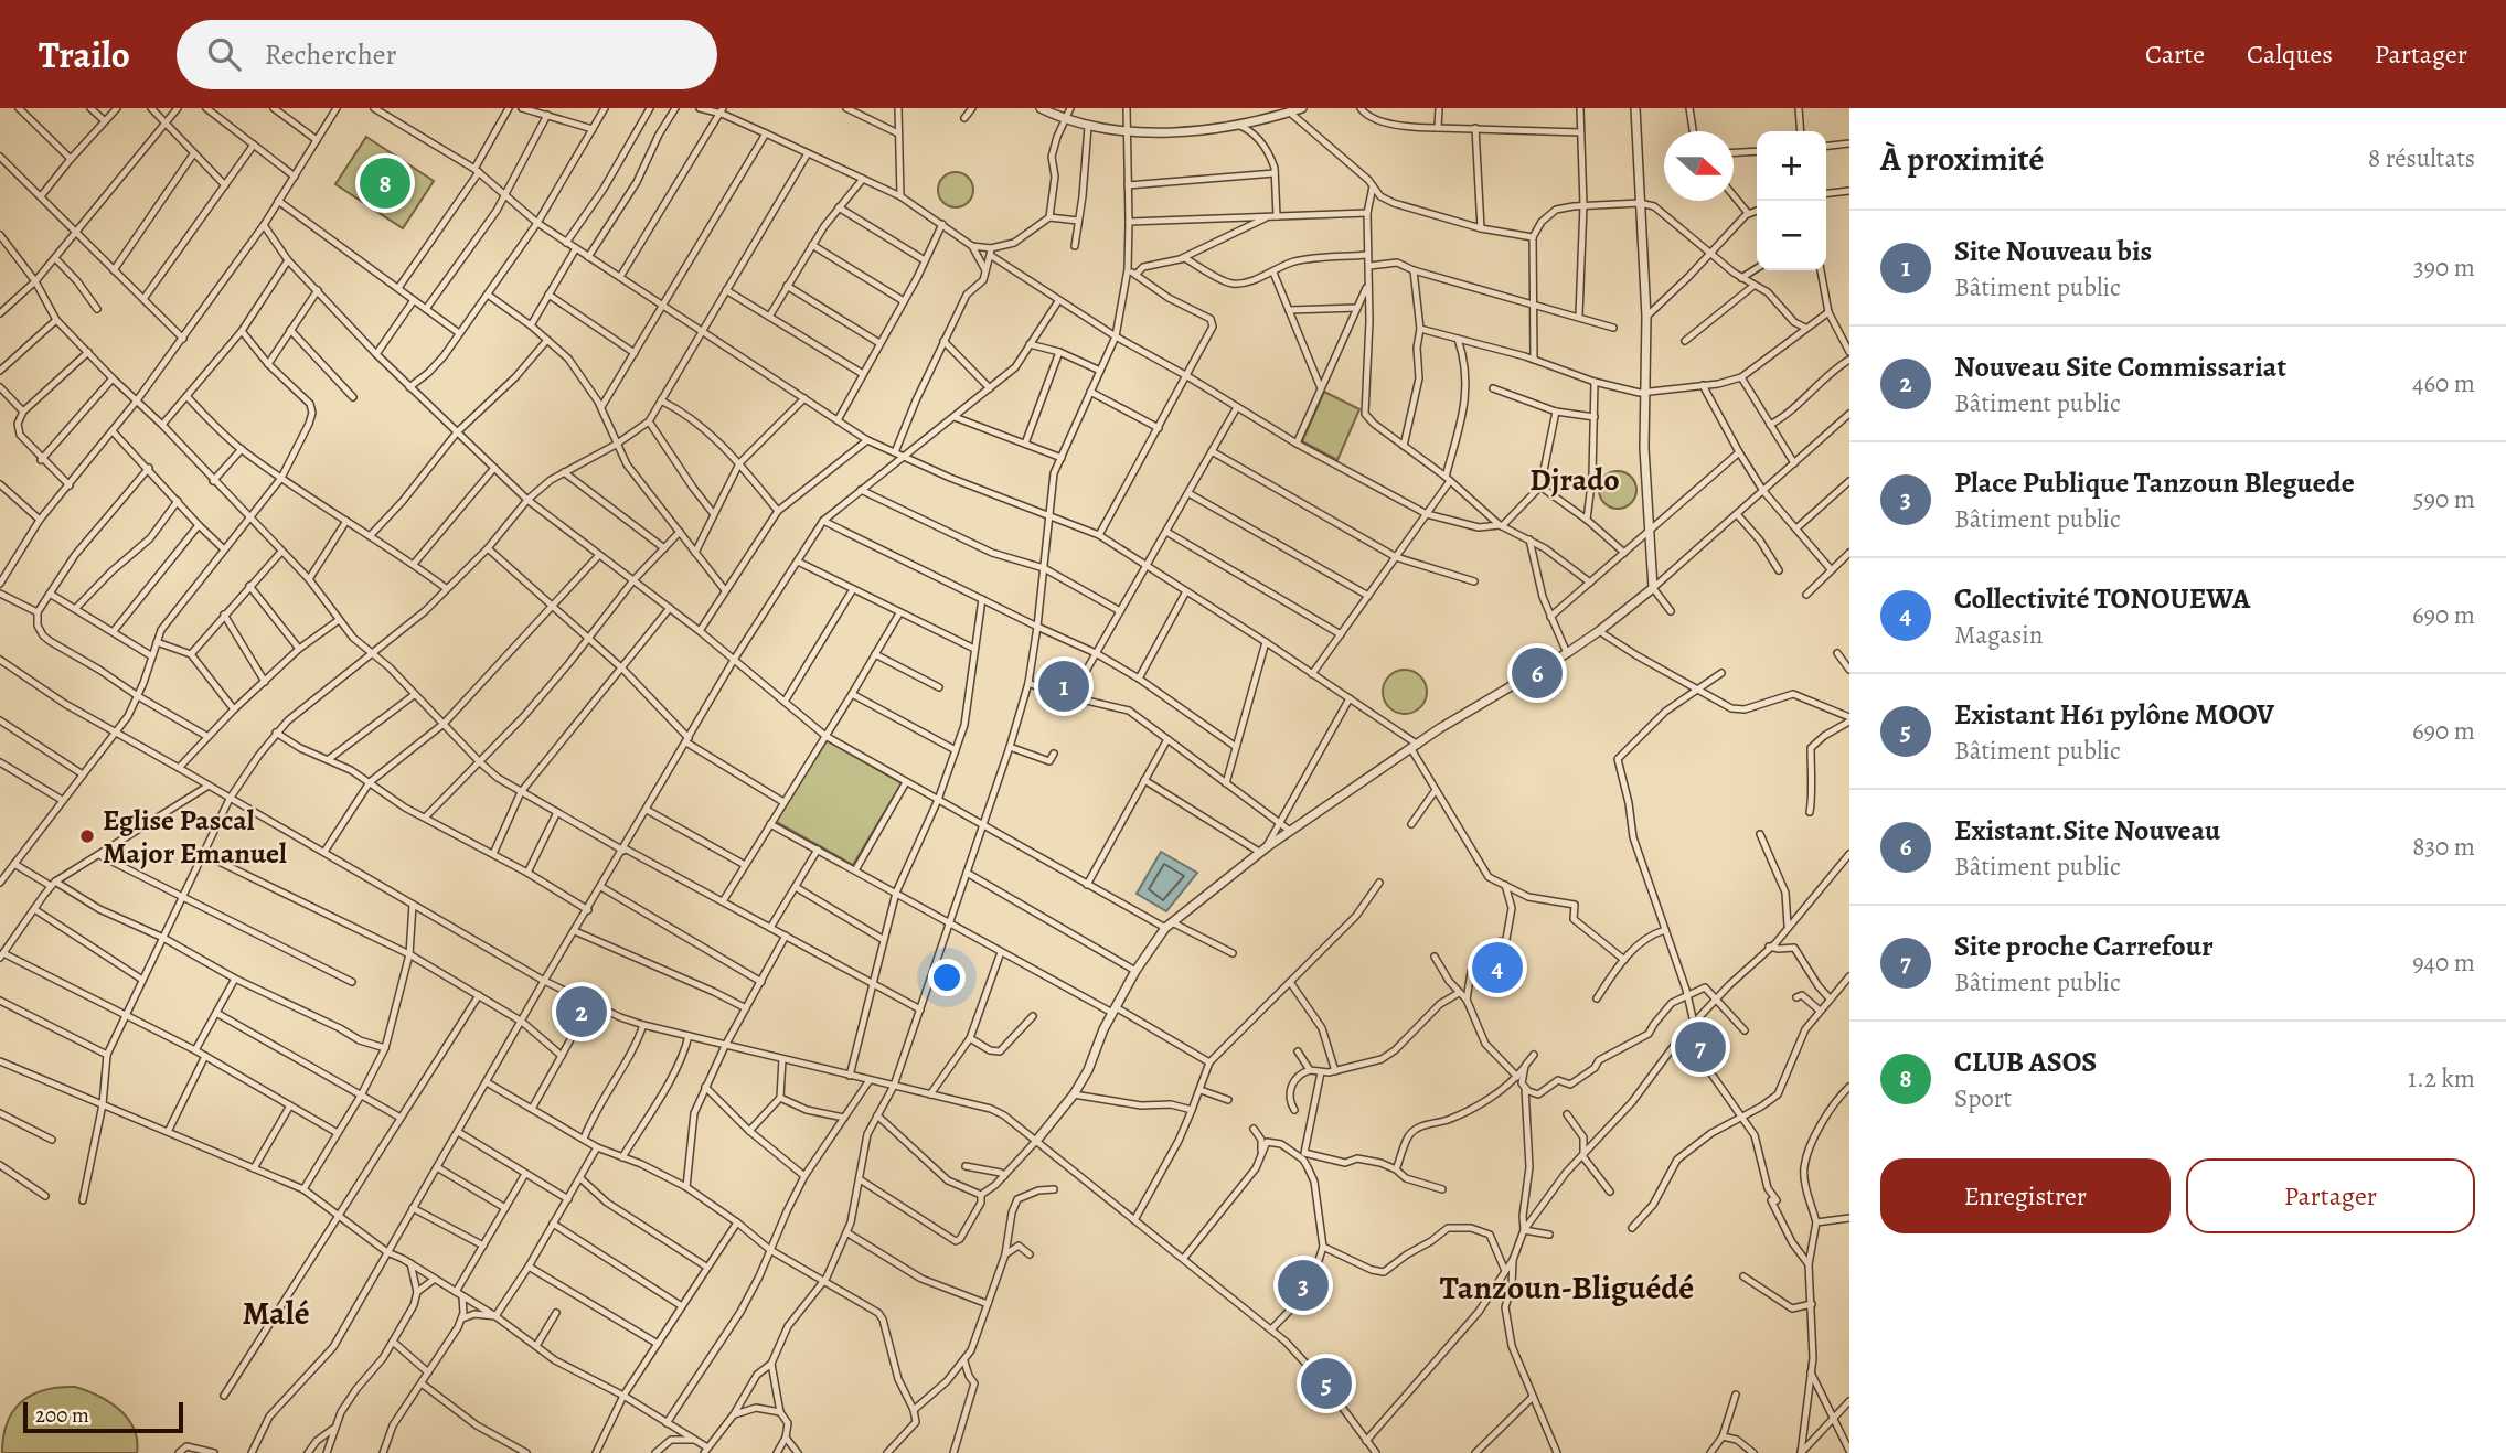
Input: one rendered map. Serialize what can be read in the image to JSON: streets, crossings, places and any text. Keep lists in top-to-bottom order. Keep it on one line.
{"districts":["Djrado","Tanzoun-Bliguédé","Malé"],"places":["Eglise Pascal Major Emanuel"],"scale_bar":"200 m","north":"right","page":{"header":"Trailo","search":"Rechercher","nav":["Carte","Calques","Partager"],"heading":["À proximité","8 résultats"],"map_buttons":["+","−"],"pins":["8","6","1","4","2","7","3","5"],"list":[{"mark":"1","name":"Site Nouveau bis","note":"Bâtiment public","value":"390 m"},{"mark":"2","name":"Nouveau Site Commissariat","note":"Bâtiment public","value":"460 m"},{"mark":"3","name":"Place Publique Tanzoun Bleguede","note":"Bâtiment public","value":"590 m"},{"mark":"4","name":"Collectivité TONOUEWA","note":"Magasin","value":"690 m"},{"mark":"5","name":"Existant H61 pylône MOOV","note":"Bâtiment public","value":"690 m"},{"mark":"6","name":"Existant.Site Nouveau","note":"Bâtiment public","value":"830 m"},{"mark":"7","name":"Site proche Carrefour","note":"Bâtiment public","value":"940 m"},{"mark":"8","name":"CLUB ASOS","note":"Sport","value":"1.2 km"}],"buttons":["Enregistrer","Partager"],"scale":"200 m"}}
